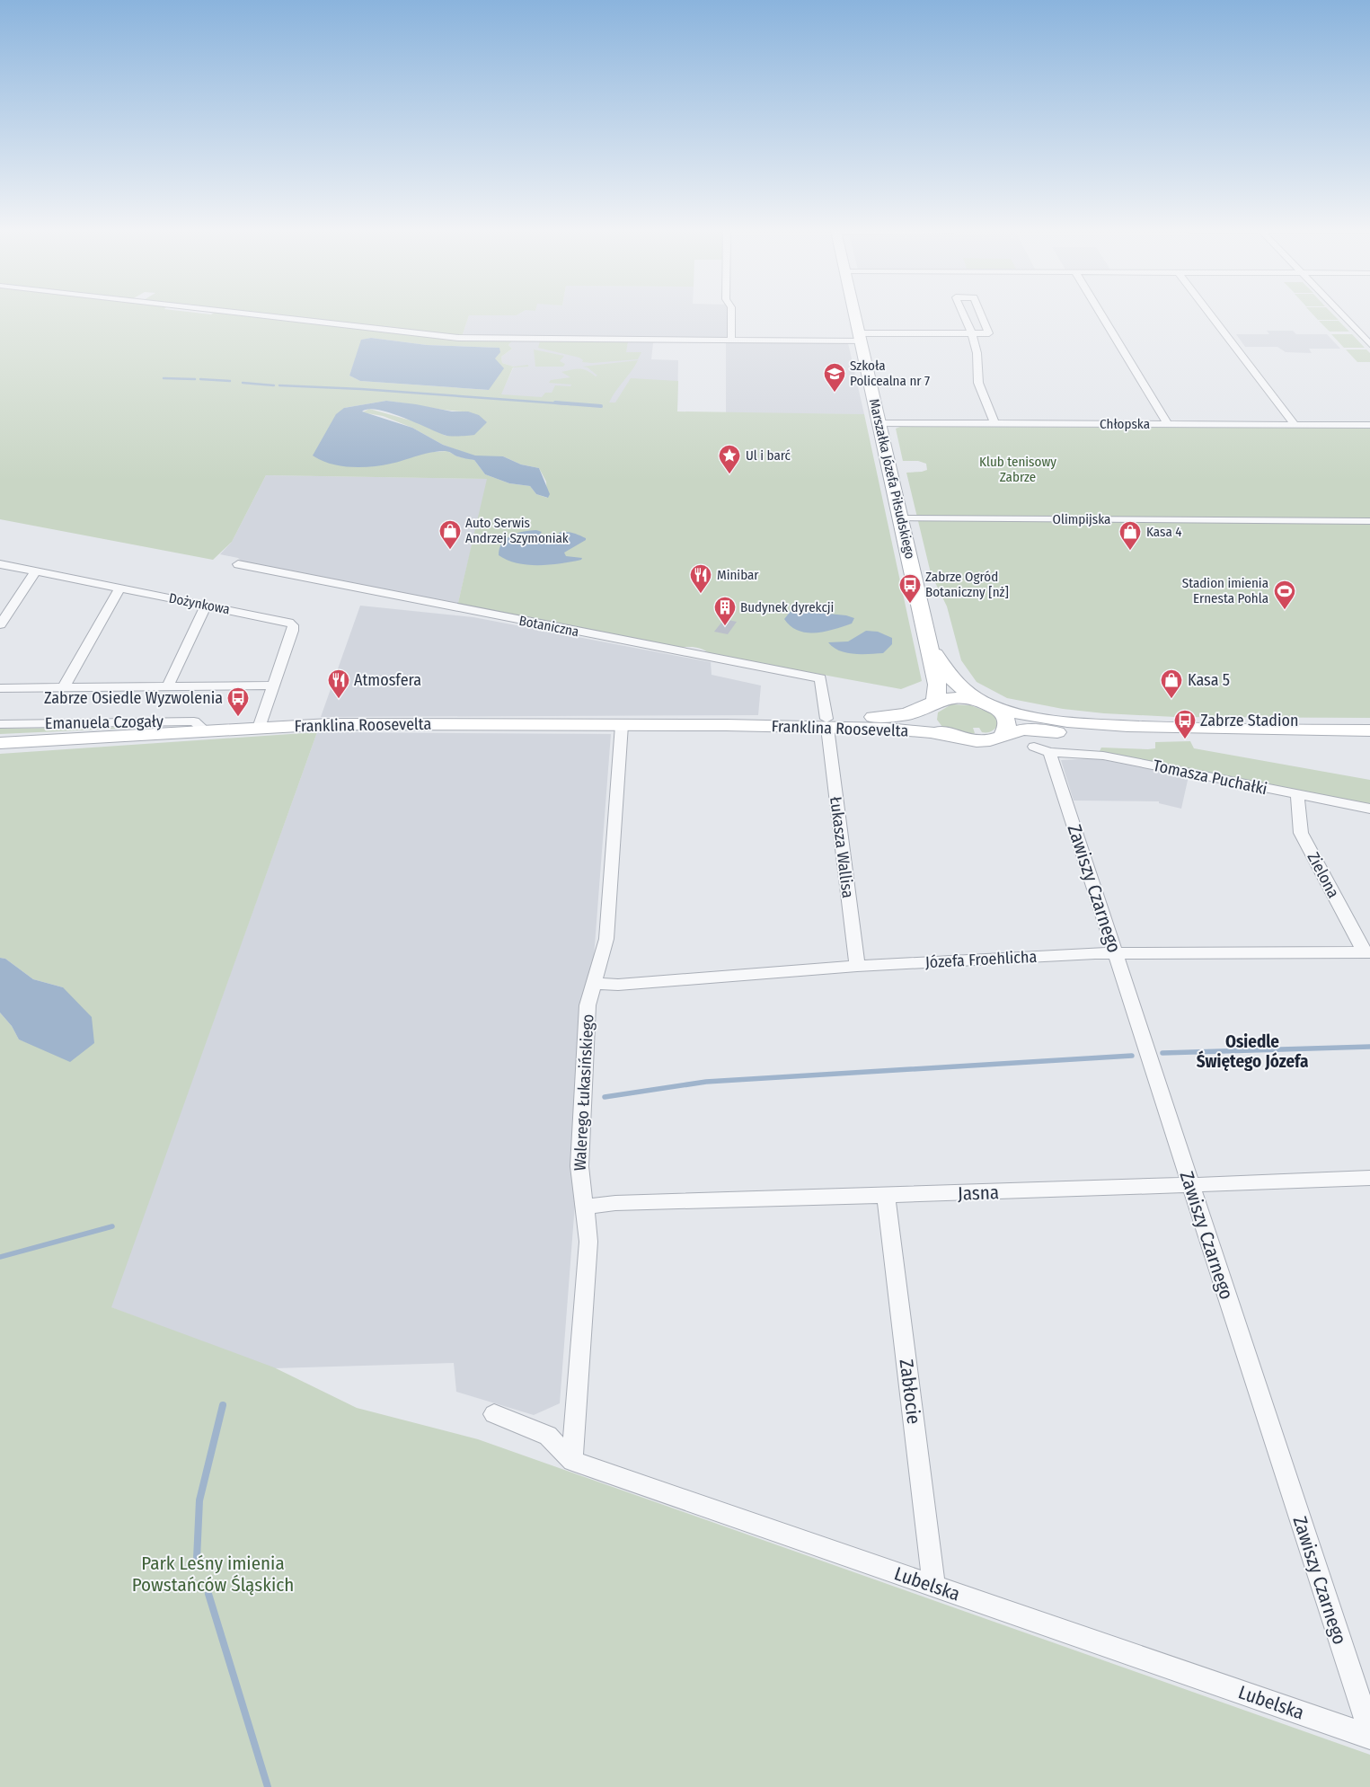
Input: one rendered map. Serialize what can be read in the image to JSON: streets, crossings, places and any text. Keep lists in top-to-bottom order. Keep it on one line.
{"streets":{"street":["Chłopska","Marszałka Józefa Piłsudskiego","Olimpijska","Dożynkowa","Botaniczna","Emanuela Czogały","Franklina Roosevelta","Tomasza Puchałki","Łukasza Wallisa","Zielona","Zawiszy Czarnego","Józefa Froehlicha","Walerego Łukasińskiego","Jasna","Zabłocie","Lubelska"]},"crossings":[["Chłopska","Marszałka Józefa Piłsudskiego"],["Marszałka Józefa Piłsudskiego","Olimpijska"],["Marszałka Józefa Piłsudskiego","Franklina Roosevelta"],["Dożynkowa","Franklina Roosevelta"],["Botaniczna","Franklina Roosevelta"],["Botaniczna","Łukasza Wallisa"],["Emanuela Czogały","Franklina Roosevelta"],["Franklina Roosevelta","Łukasza Wallisa"],["Franklina Roosevelta","Walerego Łukasińskiego"],["Tomasza Puchałki","Zielona"],["Tomasza Puchałki","Zawiszy Czarnego"],["Łukasza Wallisa","Józefa Froehlicha"],["Zielona","Józefa Froehlicha"],["Zawiszy Czarnego","Józefa Froehlicha"],["Zawiszy Czarnego","Jasna"],["Józefa Froehlicha","Walerego Łukasińskiego"],["Walerego Łukasińskiego","Jasna"],["Walerego Łukasińskiego","Lubelska"],["Jasna","Zabłocie"],["Zabłocie","Lubelska"]],"districts":["Osiedle Świętego Józefa"],"parks":["Klub tenisowy Zabrze","Park Leśny imienia Powstańców Śląskich"],"places":{"school or university":["Szkoła Policealna nr 7"],"place":["Ul i barć"],"shop":["Auto Serwis Andrzej Szymoniak","Kasa 4","Kasa 5"],"restaurant":["Minibar","Atmosfera"],"bus stop":["Zabrze Ogród Botaniczny [nż]","Zabrze Osiedle Wyzwolenia","Zabrze Stadion"],"sports":["Stadion imienia Ernesta Pohla"],"building":["Budynek dyrekcji"]}}
